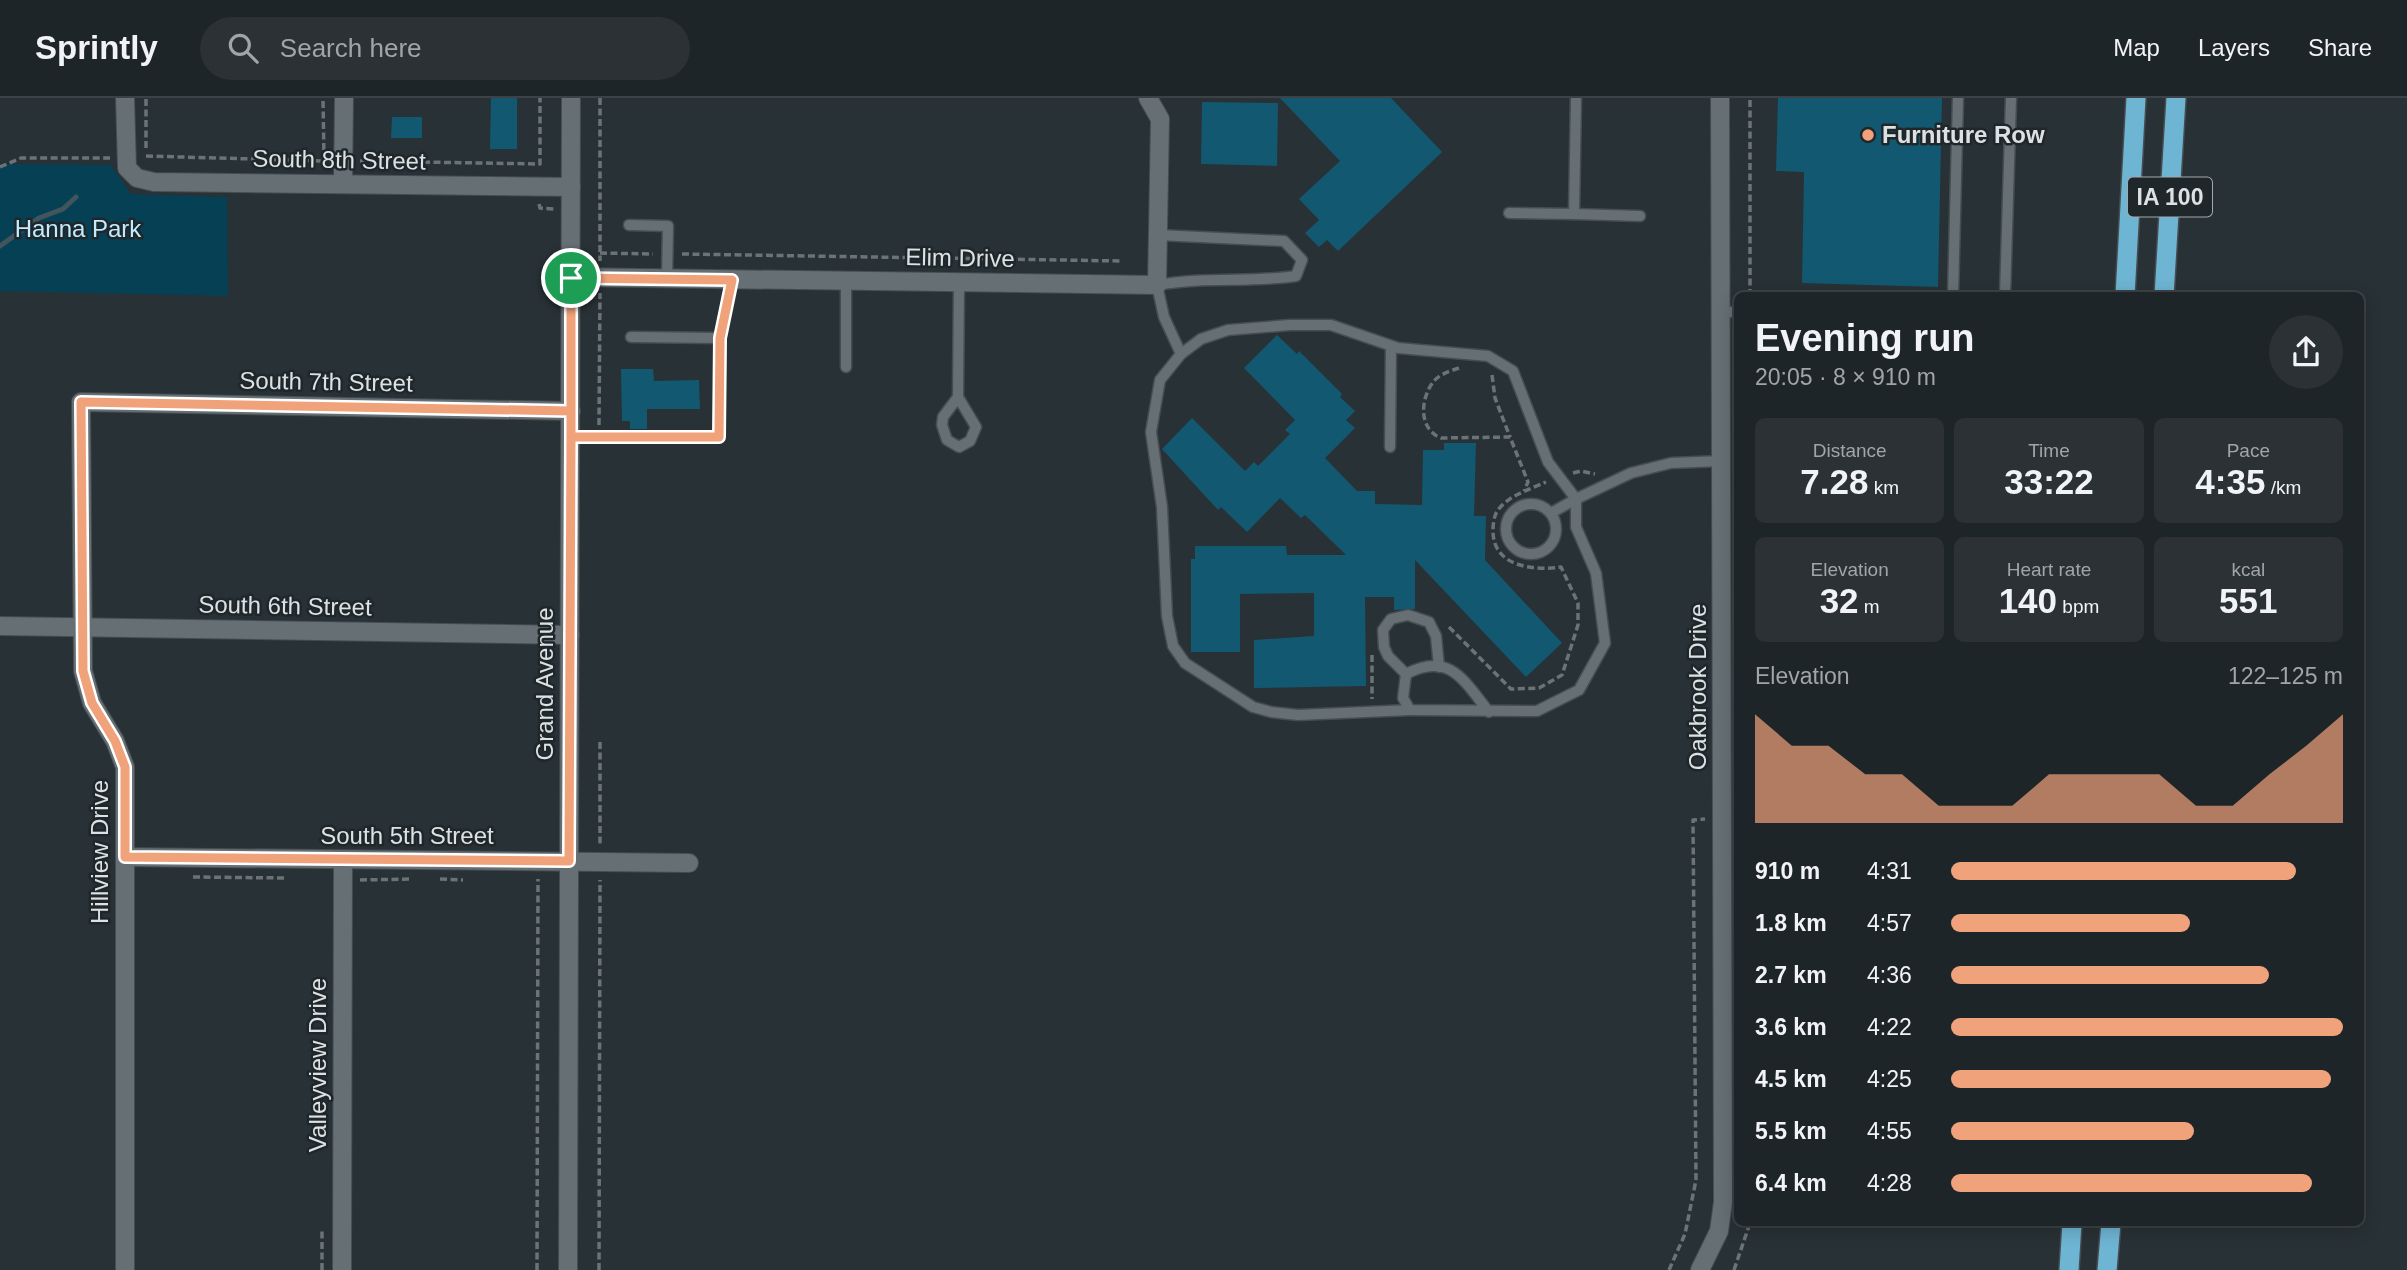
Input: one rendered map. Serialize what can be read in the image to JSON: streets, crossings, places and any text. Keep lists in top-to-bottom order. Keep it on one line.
{"streets":{"highway":["IA 100"],"street":["South 8th Street","Elim Drive","South 7th Street","South 6th Street","Grand Avenue","Oakbrook Drive","South 5th Street","Hillview Drive","Valleyview Drive"]},"crossings":[["South 8th Street","Grand Avenue"],["Elim Drive","Grand Avenue"],["South 7th Street","Grand Avenue"],["South 7th Street","Hillview Drive"],["South 6th Street","Grand Avenue"],["South 6th Street","Hillview Drive"],["Grand Avenue","South 5th Street"],["South 5th Street","Hillview Drive"],["South 5th Street","Valleyview Drive"]],"parks":["Hanna Park"],"places":["Furniture Row"],"page":{"header":"Sprintly","search":"Search here","nav":["Map","Layers","Share"],"heading":["Evening run","20:05 · 8 × 910 m"],"stats":[["Distance","7.28 km"],["Time","33:22"],["Pace","4:35 /km"],["Elevation","32 m"],["Heart rate","140 bpm"],["kcal","551"]],"chart":["Elevation","122–125 m"],"list":[{"name":"910 m","note":"4:31"},{"name":"1.8 km","note":"4:57"},{"name":"2.7 km","note":"4:36"},{"name":"3.6 km","note":"4:22"},{"name":"4.5 km","note":"4:25"},{"name":"5.5 km","note":"4:55"},{"name":"6.4 km","note":"4:28"}]}}
